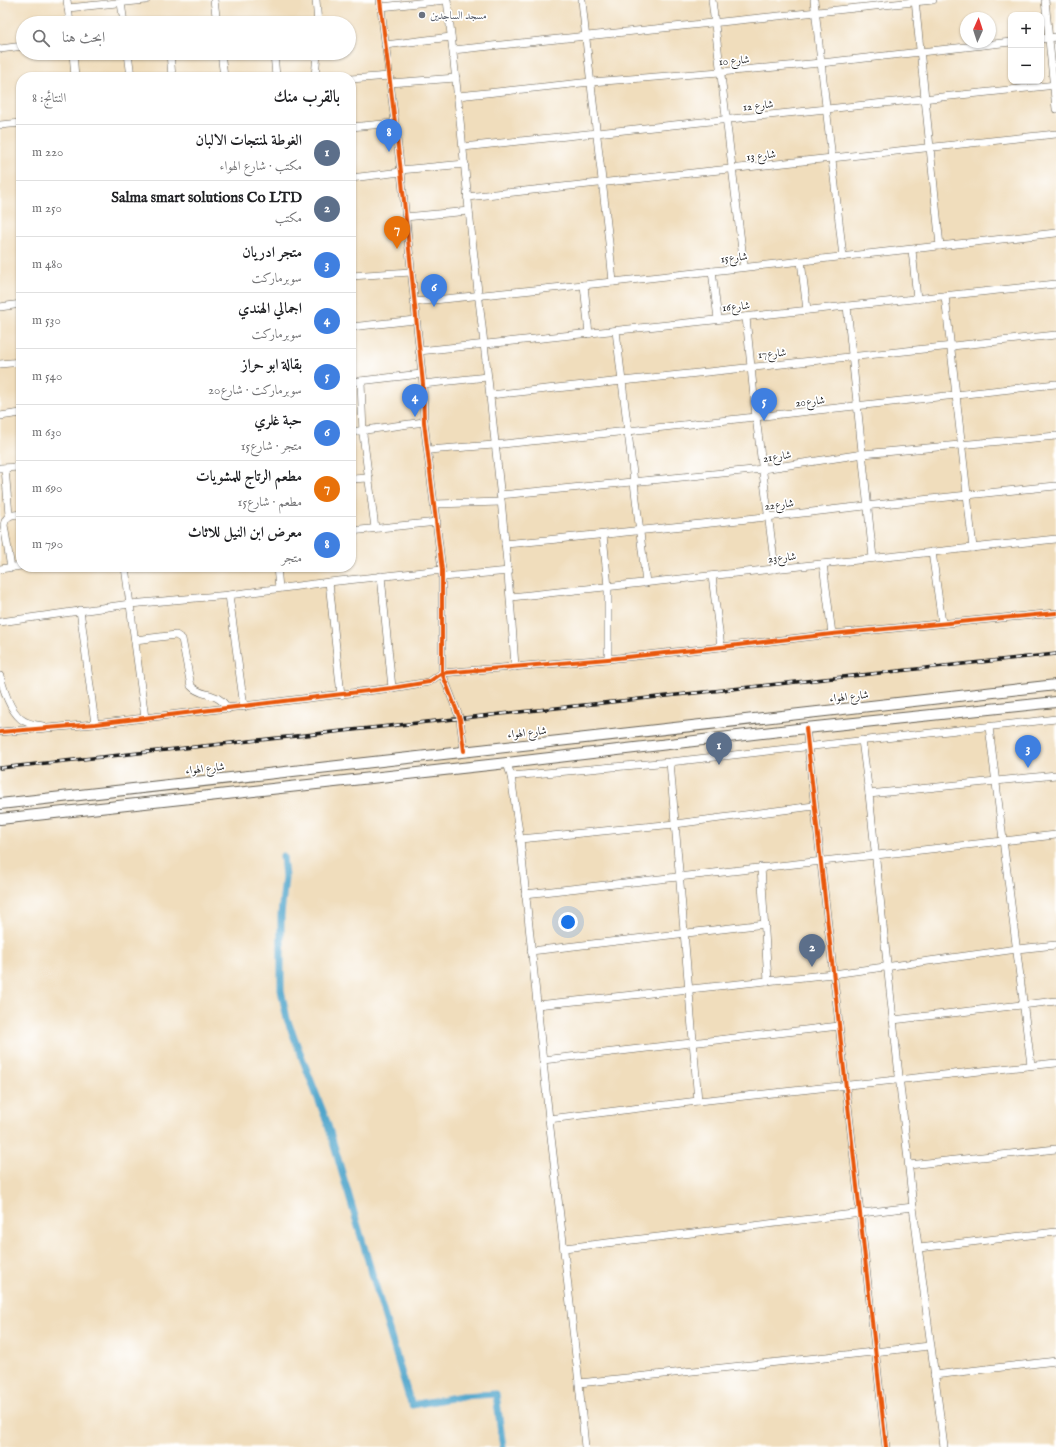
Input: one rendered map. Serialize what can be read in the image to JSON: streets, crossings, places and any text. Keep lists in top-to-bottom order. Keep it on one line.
{"streets":{"highway":["شارع الهواء"],"street":["شارع 10","شارع 12","شارع 13","شارع15","شارع16","شارع17","شارع20","شارع21","شارع22","شارع23"]},"places":["مسجد الساجدين"],"north":"top","page":{"map_buttons":["+","−"],"search":"ابحث هنا","heading":["بالقرب منك","النتائج: 8"],"pins":["8","7","6","4","5","1","3","2"],"list":[{"mark":"1","name":"الغوطة لمنتجات الالبان","note":"مكتب · شارع الهواء","value":"220 m"},{"mark":"2","name":"Salma smart solutions Co LTD","note":"مكتب","value":"250 m"},{"mark":"3","name":"متجر ادريان","note":"سوبرماركت","value":"480 m"},{"mark":"4","name":"اجمالي الهندي","note":"سوبرماركت","value":"530 m"},{"mark":"5","name":"بقالة ابو حراز","note":"سوبرماركت · شارع20","value":"540 m"},{"mark":"6","name":"حبة غلري","note":"متجر · شارع15","value":"630 m"},{"mark":"7","name":"مطعم الرتاج للمشويات","note":"مطعم · شارع15","value":"690 m"},{"mark":"8","name":"معرض ابن النيل للاثاث","note":"متجر","value":"790 m"}]}}
